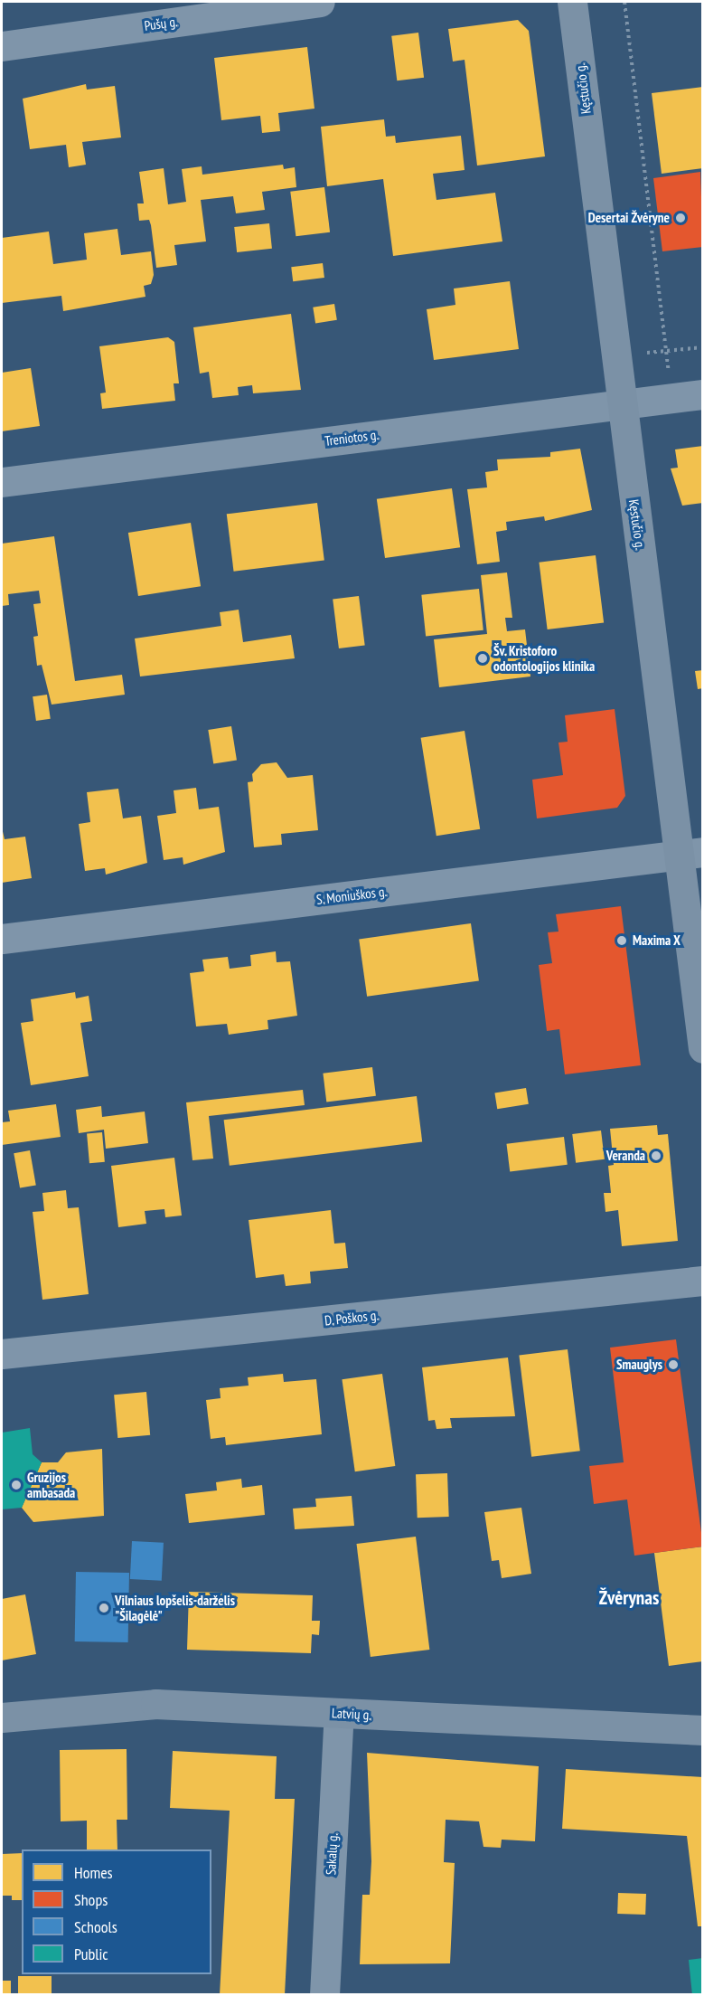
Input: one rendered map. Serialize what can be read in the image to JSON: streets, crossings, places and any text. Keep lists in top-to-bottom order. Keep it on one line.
{"streets":{"main road":["Kęstučio g.","Latvių g."],"street":["Pušų g.","Treniotos g.","S. Moniuškos g.","D. Poškos g.","Sakalų g."]},"crossings":[["Kęstučio g.","Treniotos g."],["Kęstučio g.","S. Moniuškos g."],["Latvių g.","Sakalų g."]],"districts":["Žvėrynas"],"places":["Desertai Žvėryne","Šv. Kristoforo odontologijos klinika","Maxima X","Veranda","Smauglys","Gruzijos ambasada","Vilniaus lopšelis-darželis \"Šilagėlė\""],"legend":["Homes","Shops","Schools","Public"]}
